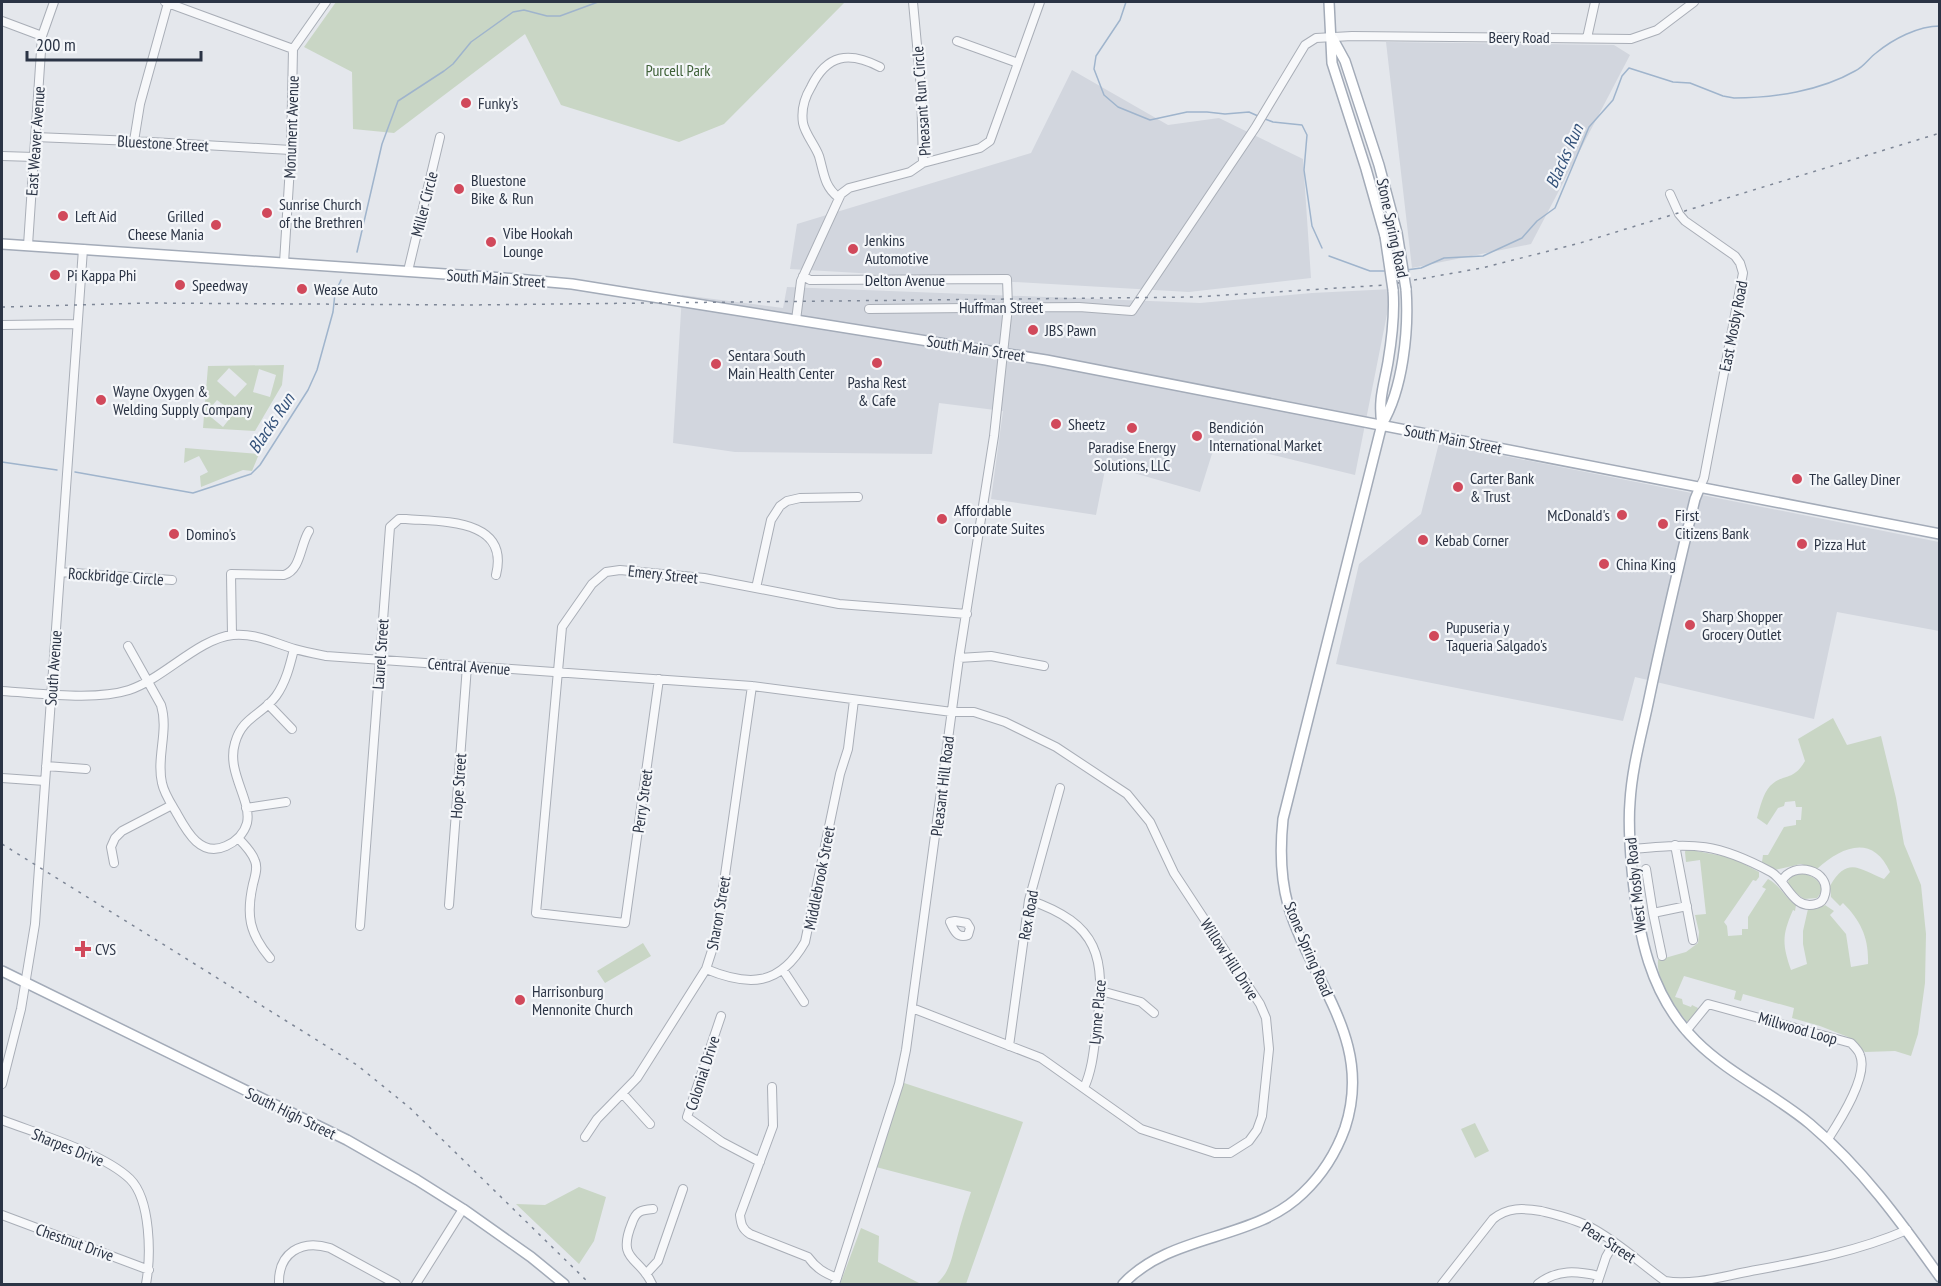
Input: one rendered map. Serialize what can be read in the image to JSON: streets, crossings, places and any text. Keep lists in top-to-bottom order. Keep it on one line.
{"streets":{"main road":["Stone Spring Road","South Main Street","West Mosby Road","South High Street"],"street":["Beery Road","Pheasant Run Circle","Monument Avenue","East Weaver Avenue","Bluestone Street","Miller Circle","Delton Avenue","Huffman Street","East Mosby Road","Emery Street","Rockbridge Circle","Laurel Street","Central Avenue","South Avenue","Hope Street","Pleasant Hill Road","Perry Street","Middlebrook Street","Sharon Street","Rex Road","Willow Hill Drive","Lynne Place","Millwood Loop","Colonial Drive","Sharpes Drive","Chestnut Drive","Pear Street"]},"crossings":[["Beery Road","Stone Spring Road"],["Beery Road","Huffman Street"],["Monument Avenue","Bluestone Street"],["Monument Avenue","South Main Street"],["East Weaver Avenue","Bluestone Street"],["East Weaver Avenue","South Main Street"],["Miller Circle","South Main Street"],["Stone Spring Road","South Main Street"],["Stone Spring Road","Huffman Street"],["South Main Street","East Mosby Road"],["South Main Street","South Avenue"],["South Main Street","Pleasant Hill Road"],["South Main Street","West Mosby Road"],["Delton Avenue","Pleasant Hill Road"],["Huffman Street","Pleasant Hill Road"],["East Mosby Road","West Mosby Road"],["Emery Street","Central Avenue"],["Emery Street","Pleasant Hill Road"],["Emery Street","Perry Street"],["Rockbridge Circle","South Avenue"],["Laurel Street","Central Avenue"],["Central Avenue","South Avenue"],["Central Avenue","Hope Street"],["Central Avenue","Pleasant Hill Road"],["Central Avenue","Perry Street"],["Central Avenue","Middlebrook Street"],["Central Avenue","Sharon Street"],["Central Avenue","Willow Hill Drive"],["South Avenue","South High Street"],["Pleasant Hill Road","Willow Hill Drive"],["West Mosby Road","Millwood Loop"],["West Mosby Road","Pear Street"],["Rex Road","Willow Hill Drive"],["Rex Road","Lynne Place"],["Willow Hill Drive","Lynne Place"],["Sharpes Drive","Chestnut Drive"]],"water":["Blacks Run"],"parks":["Purcell Park"],"places":{"other":["Funky's","Bluestone Bike & Run","Sunrise Church of the Brethren","Left Aid","Grilled Cheese Mania","Vibe Hookah Lounge","Jenkins Automotive","Pi Kappa Phi","Speedway","Wease Auto","JBS Pawn","Pasha Rest & Cafe","Sentara South Main Health Center","Wayne Oxygen & Welding Supply Company","Sheetz","Paradise Energy Solutions, LLC","Bendición International Market","The Galley Diner","Carter Bank & Trust","McDonald's","Affordable Corporate Suites","First Citizens Bank","Domino's","Kebab Corner","Pizza Hut","China King","Sharp Shopper Grocery Outlet","Pupuseria y Taqueria Salgado's","Harrisonburg Mennonite Church"],"health":["CVS"]},"scale_bar":"200 m"}
